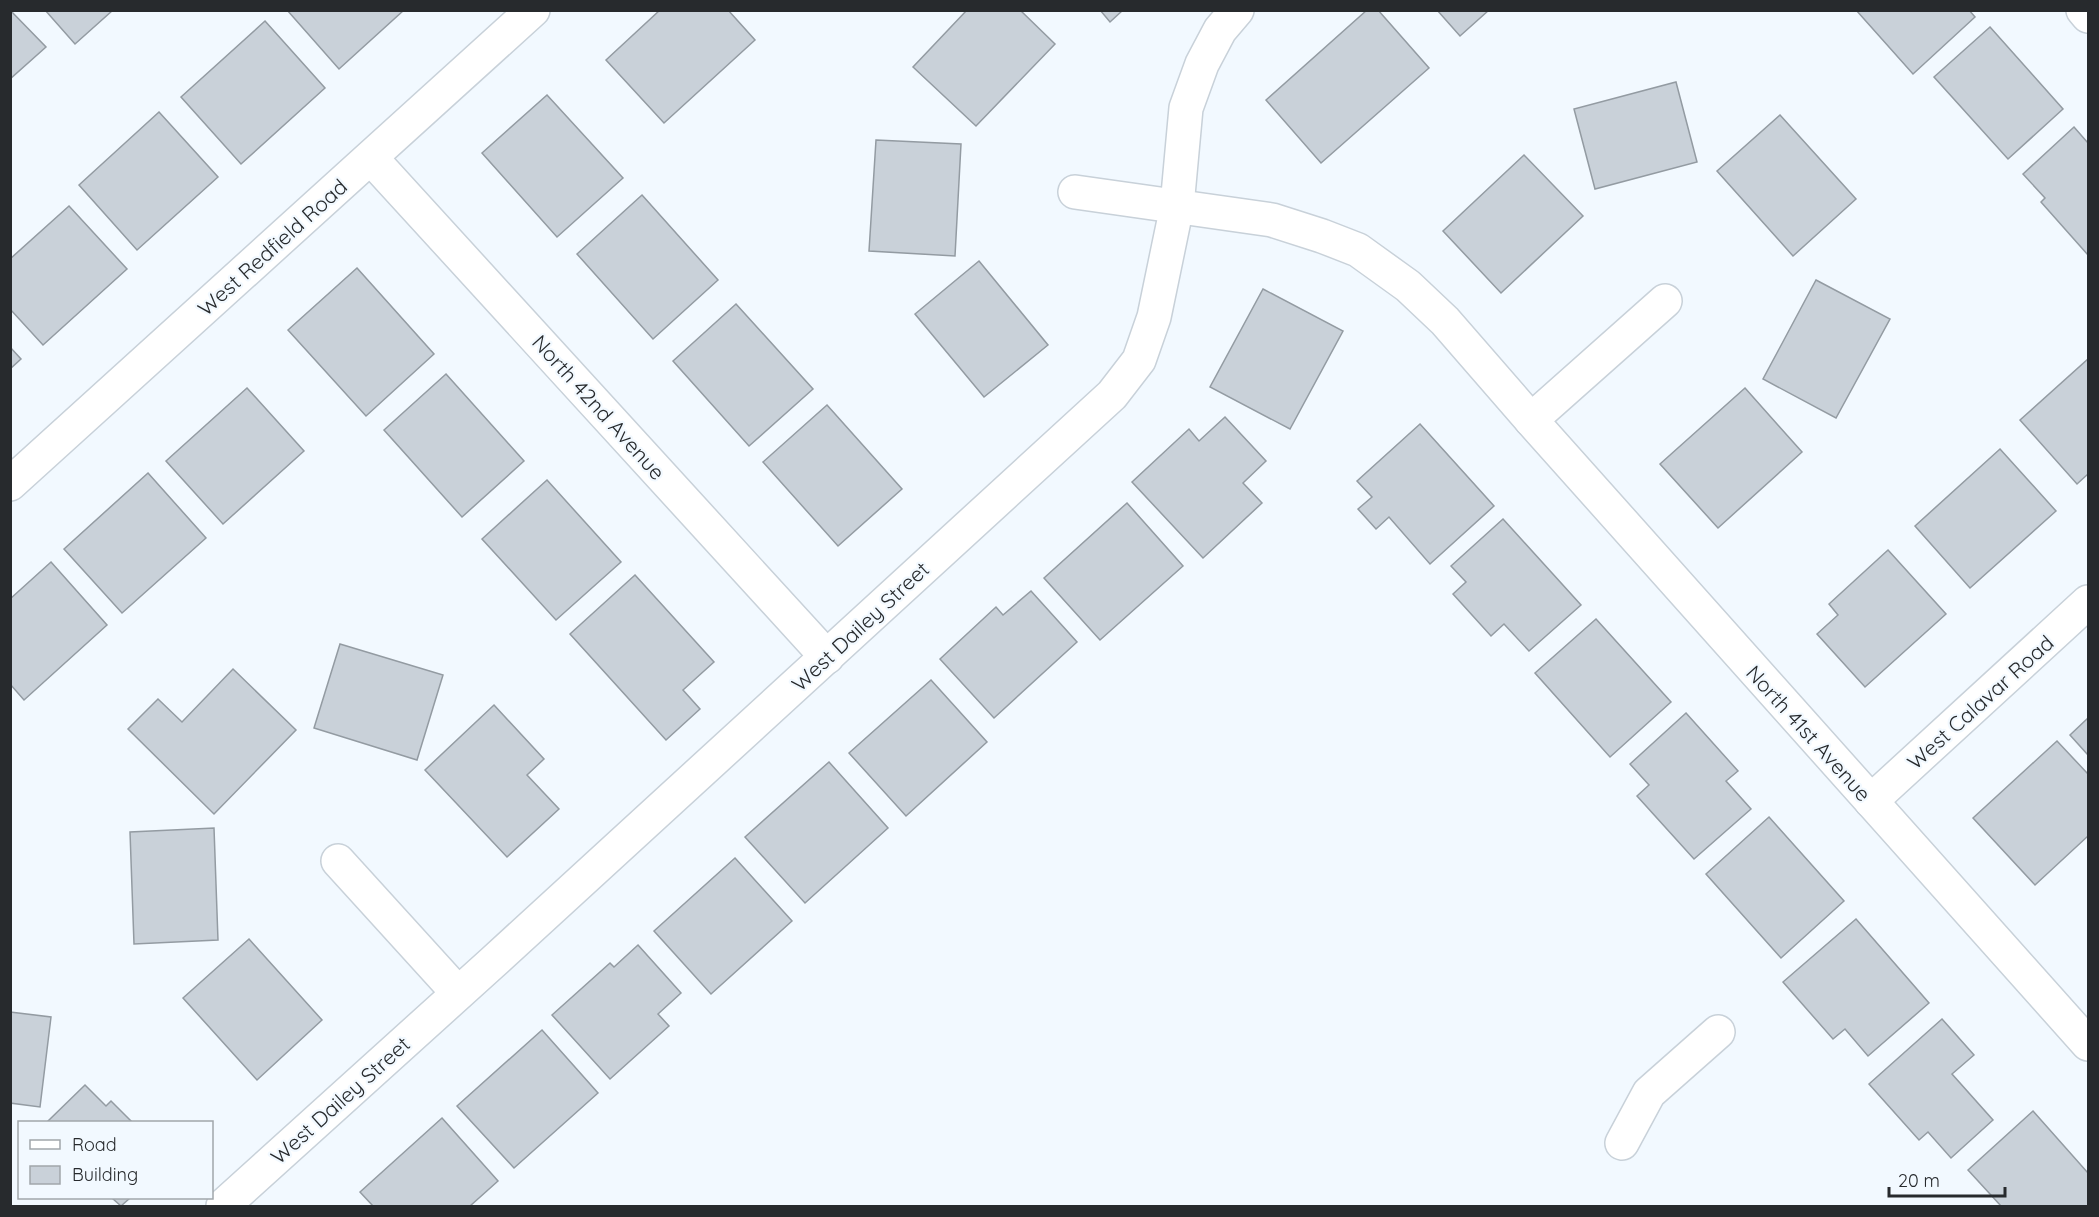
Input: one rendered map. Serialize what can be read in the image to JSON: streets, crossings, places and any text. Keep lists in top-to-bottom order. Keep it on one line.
{"streets":{"street":["West Redfield Road","North 42nd Avenue","West Dailey Street","West Calavar Road","North 41st Avenue"]},"crossings":[["West Redfield Road","North 42nd Avenue"],["North 42nd Avenue","West Dailey Street"],["West Dailey Street","North 41st Avenue"],["West Calavar Road","North 41st Avenue"]],"legend":["Road","Building"],"scale_bar":"20 m"}
